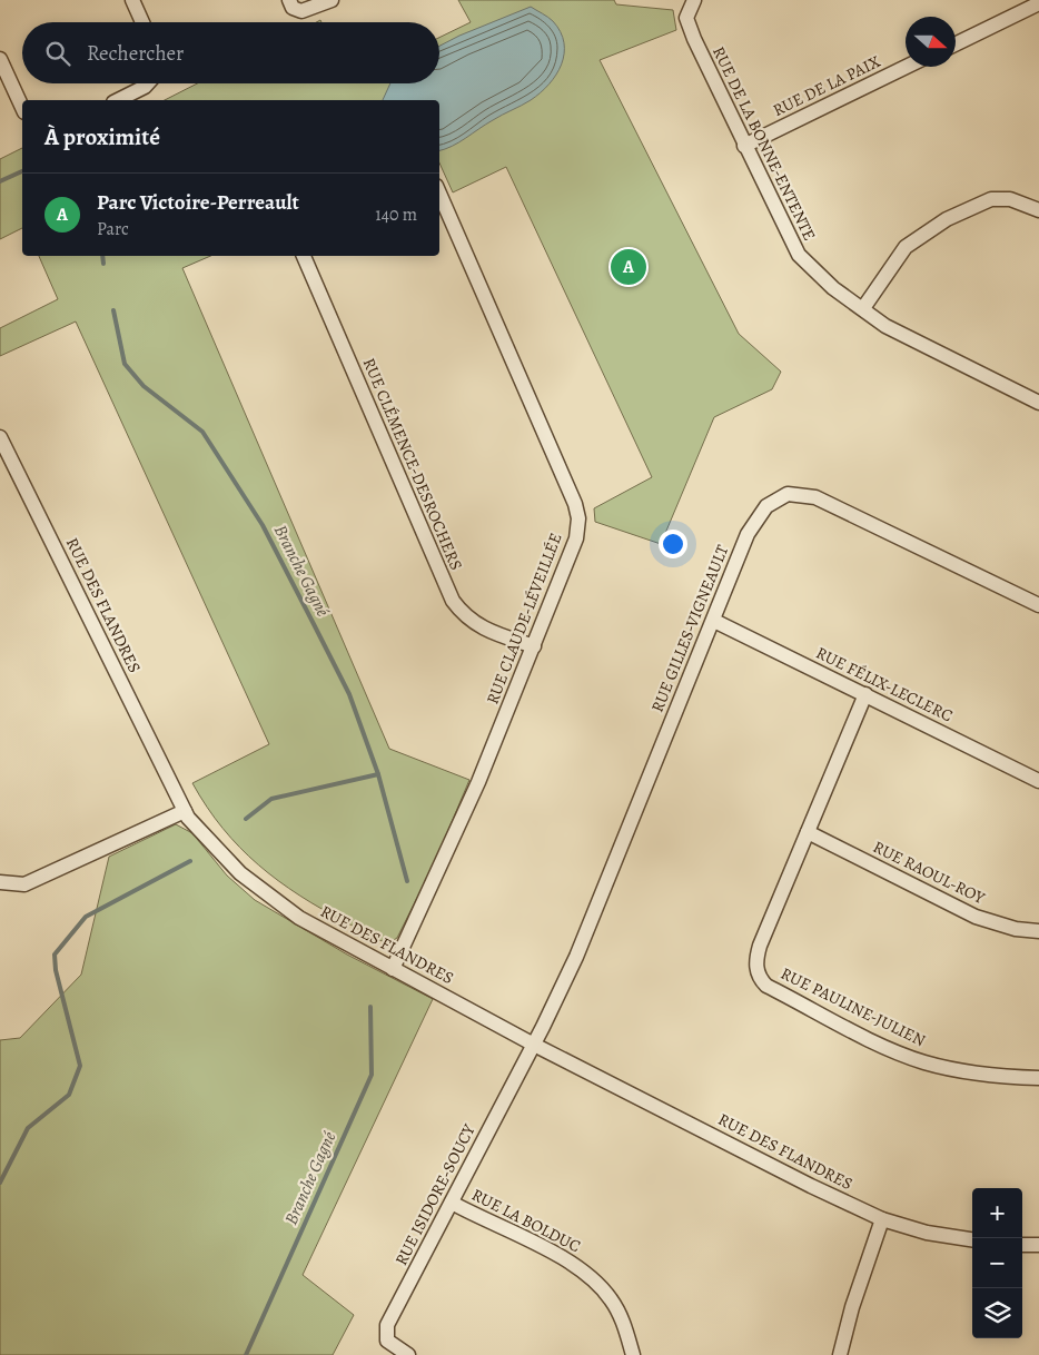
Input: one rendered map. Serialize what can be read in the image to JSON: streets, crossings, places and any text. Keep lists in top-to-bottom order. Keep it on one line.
{"streets":{"street":["RUE DE LA PAIX","RUE DE LA BONNE-ENTENTE","RUE CLÉMENCE-DESROCHERS","RUE DES FLANDRES","RUE CLAUDE-LÉVEILLÉE","RUE GILLES-VIGNEAULT","RUE FÉLIX-LECLERC","RUE RAOUL-ROY","RUE PAULINE-JULIEN","RUE ISIDORE-SOUCY","RUE LA BOLDUC"]},"crossings":[["RUE DE LA PAIX","RUE DE LA BONNE-ENTENTE"],["RUE CLÉMENCE-DESROCHERS","RUE CLAUDE-LÉVEILLÉE"],["RUE DES FLANDRES","RUE CLAUDE-LÉVEILLÉE"],["RUE DES FLANDRES","RUE GILLES-VIGNEAULT"],["RUE DES FLANDRES","RUE ISIDORE-SOUCY"],["RUE GILLES-VIGNEAULT","RUE FÉLIX-LECLERC"],["RUE GILLES-VIGNEAULT","RUE ISIDORE-SOUCY"],["RUE FÉLIX-LECLERC","RUE PAULINE-JULIEN"],["RUE RAOUL-ROY","RUE PAULINE-JULIEN"],["RUE ISIDORE-SOUCY","RUE LA BOLDUC"]],"water":["Branche Gagné"],"north":"right","page":{"search":"Rechercher","heading":"À proximité","list":[{"mark":"A","name":"Parc Victoire-Perreault","note":"Parc","value":"140 m"}],"pins":"A","map_buttons":["+","−"]}}
